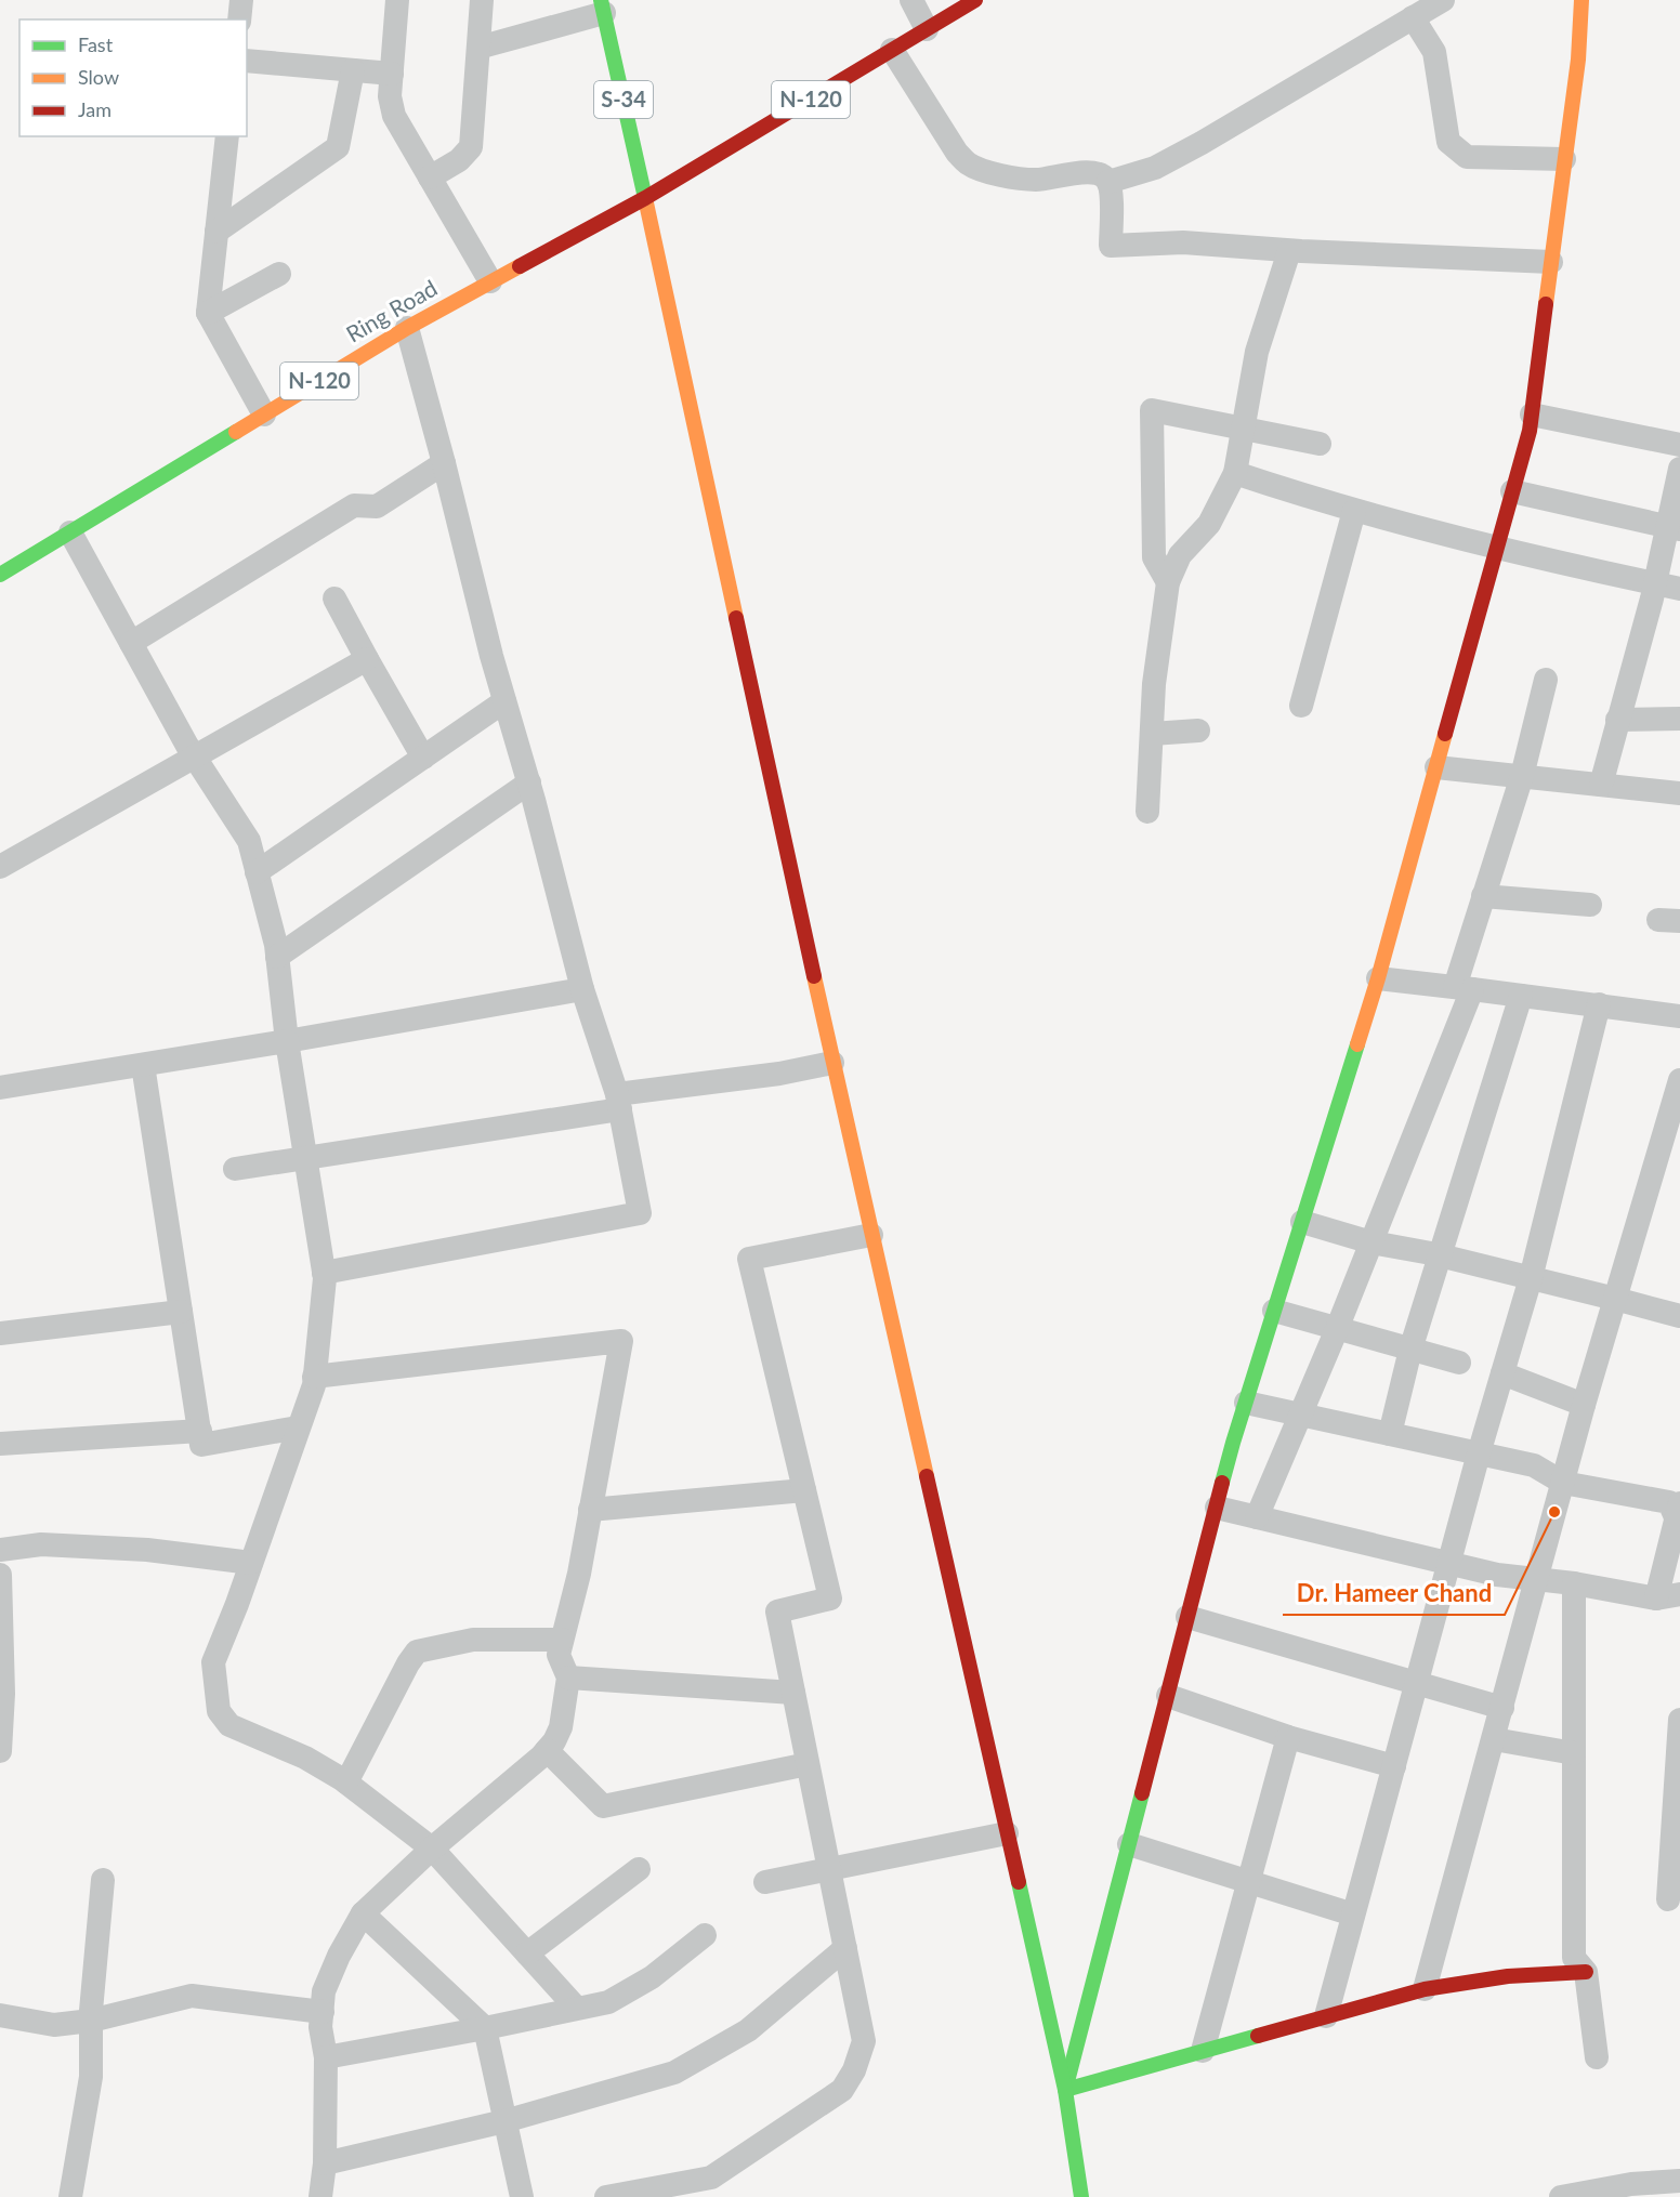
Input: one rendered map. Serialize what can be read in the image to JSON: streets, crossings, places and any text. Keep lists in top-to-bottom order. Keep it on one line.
{"streets":{"main road":["S-34","N-120","Ring Road"]},"crossings":[["S-34","N-120"],["S-34","Ring Road"],["N-120","Ring Road"]],"places":["Dr. Hameer Chand"],"legend":["Fast","Slow","Jam"]}
